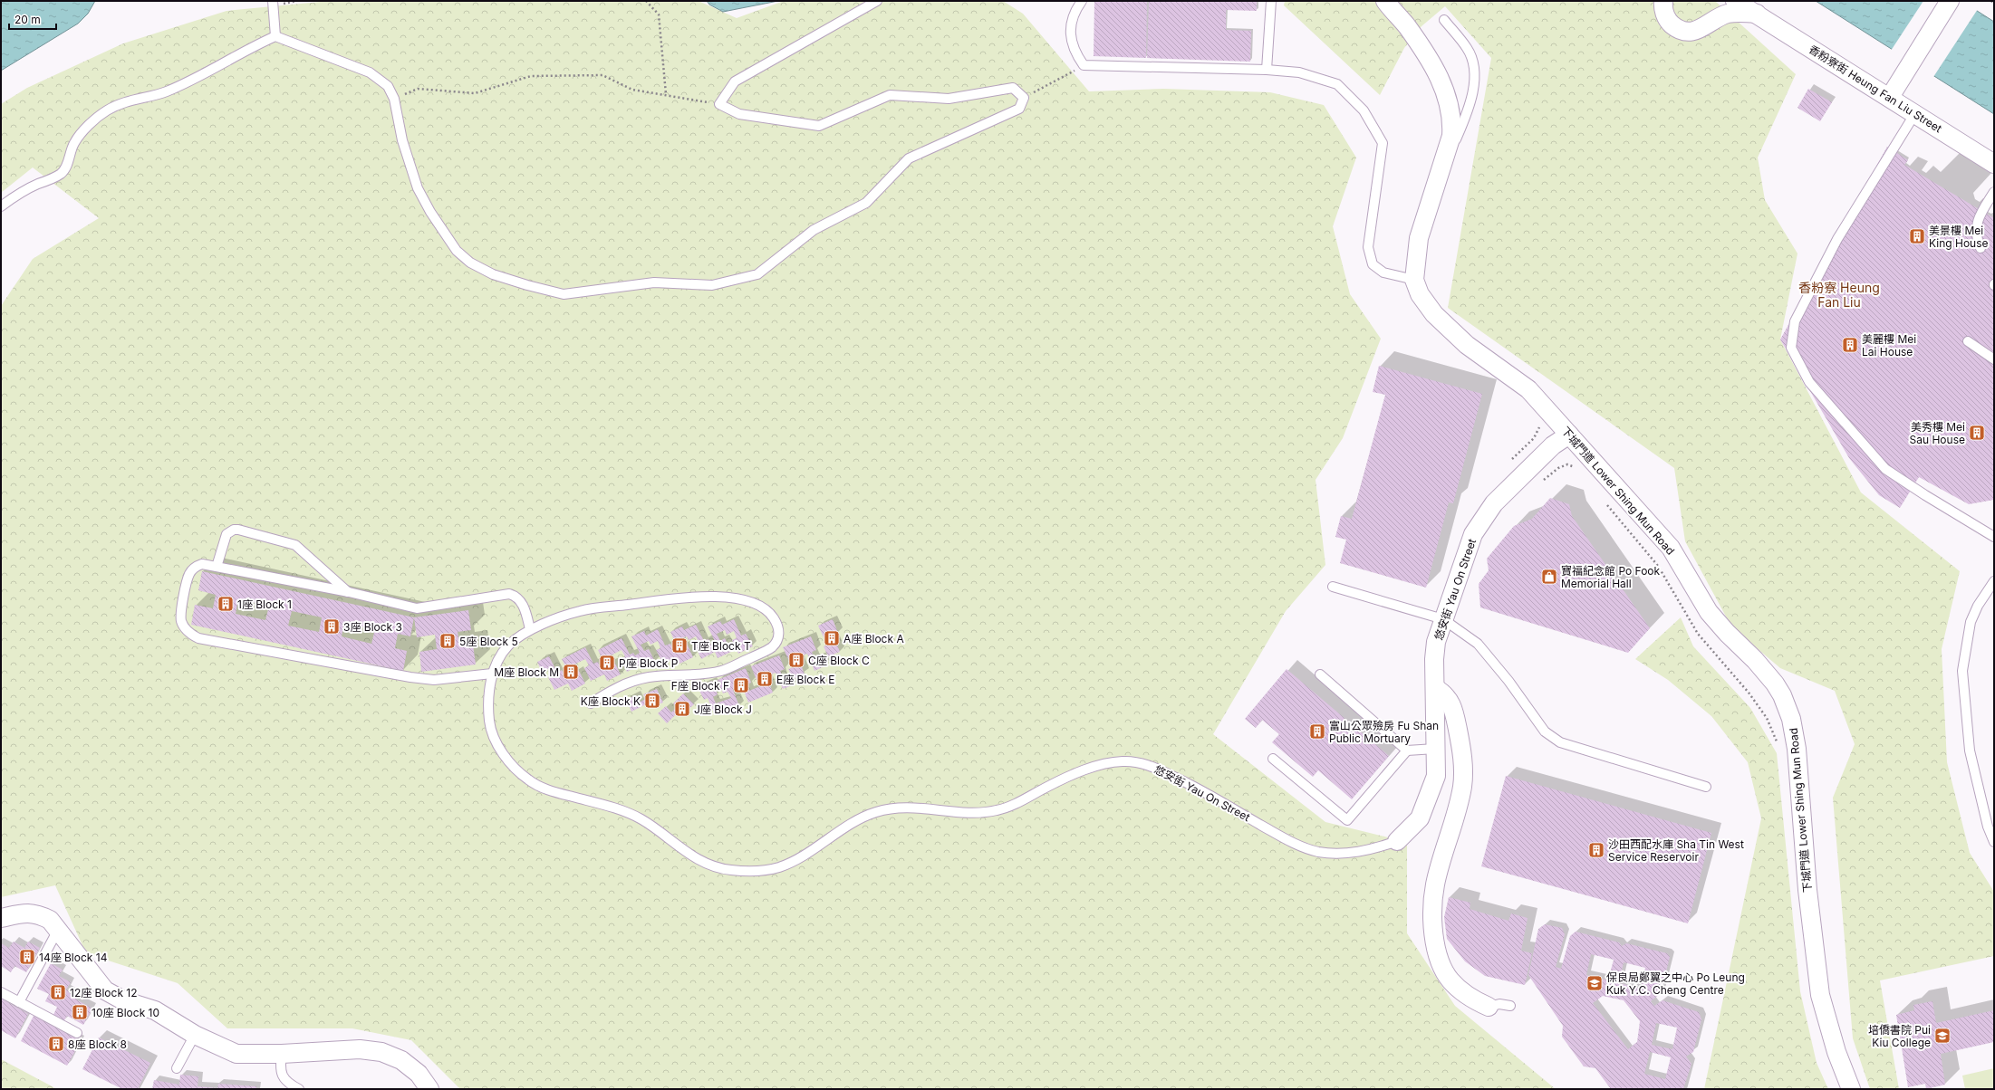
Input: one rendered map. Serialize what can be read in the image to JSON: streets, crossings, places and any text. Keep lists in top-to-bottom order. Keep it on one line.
{"streets":{"street":["香粉寮街 Heung Fan Liu Street","下城門道 Lower Shing Mun Road","悠安街 Yau On Street"]},"crossings":[["下城門道 Lower Shing Mun Road","悠安街 Yau On Street"]],"districts":["香粉寮 Heung Fan Liu"],"places":{"building":["美景樓 Mei King House","美麗樓 Mei Lai House","美秀樓 Mei Sau House","1座 Block 1","3座 Block 3","A座 Block A","5座 Block 5","T座 Block T","C座 Block C","P座 Block P","M座 Block M","E座 Block E","F座 Block F","K座 Block K","J座 Block J","富山公眾殮房 Fu Shan Public Mortuary","沙田西配水庫 Sha Tin West Service Reservoir","14座 Block 14","12座 Block 12","10座 Block 10","8座 Block 8"],"shop":["寶福紀念館 Po Fook Memorial Hall"],"school or university":["保良局鄭翼之中心 Po Leung Kuk Y.C. Cheng Centre","培僑書院 Pui Kiu College"]},"scale_bar":"20 m"}
